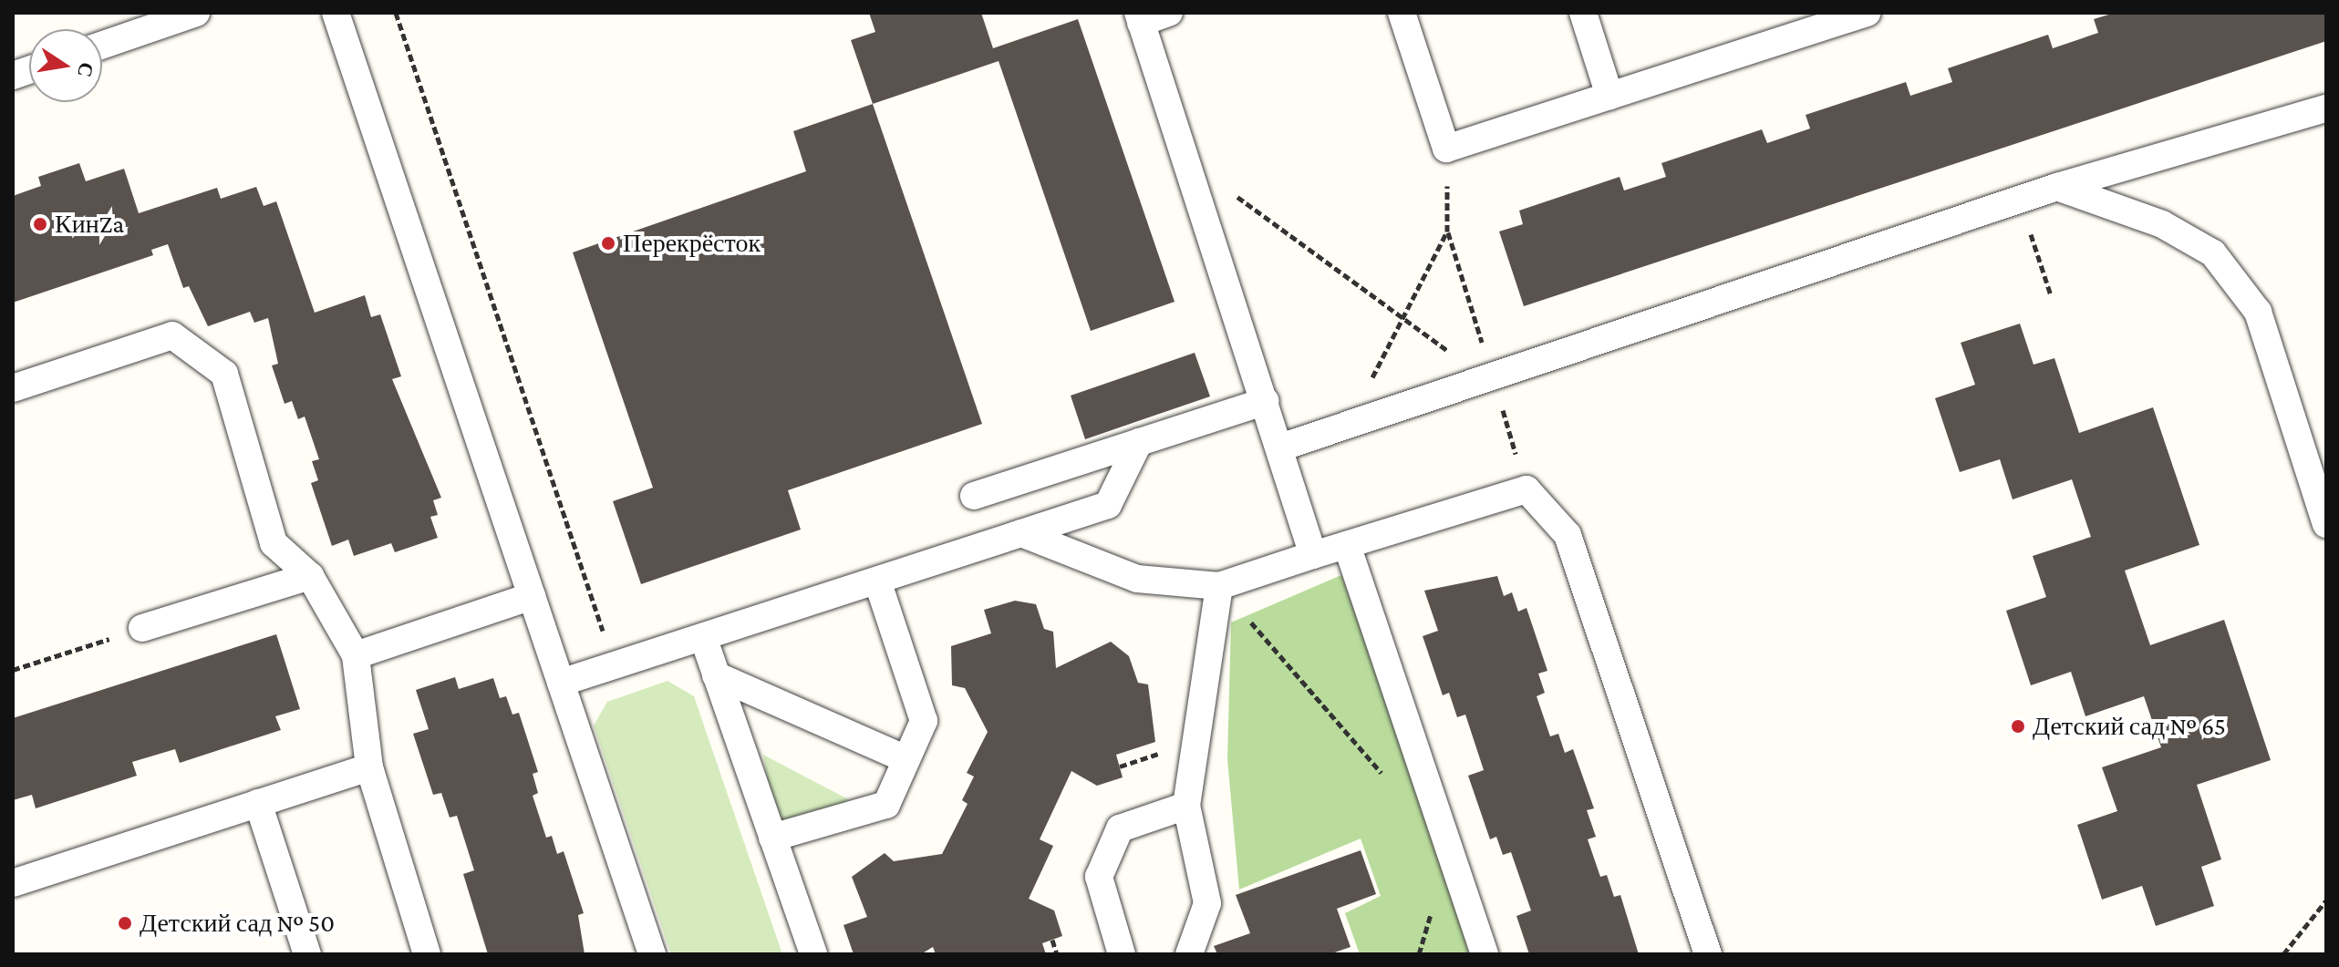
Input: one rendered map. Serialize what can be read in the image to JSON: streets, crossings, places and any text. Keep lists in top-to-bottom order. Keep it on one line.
{"places":["КинZa","Перекрёсток","Детский сад № 65","Детский сад № 50"],"north":"right"}
